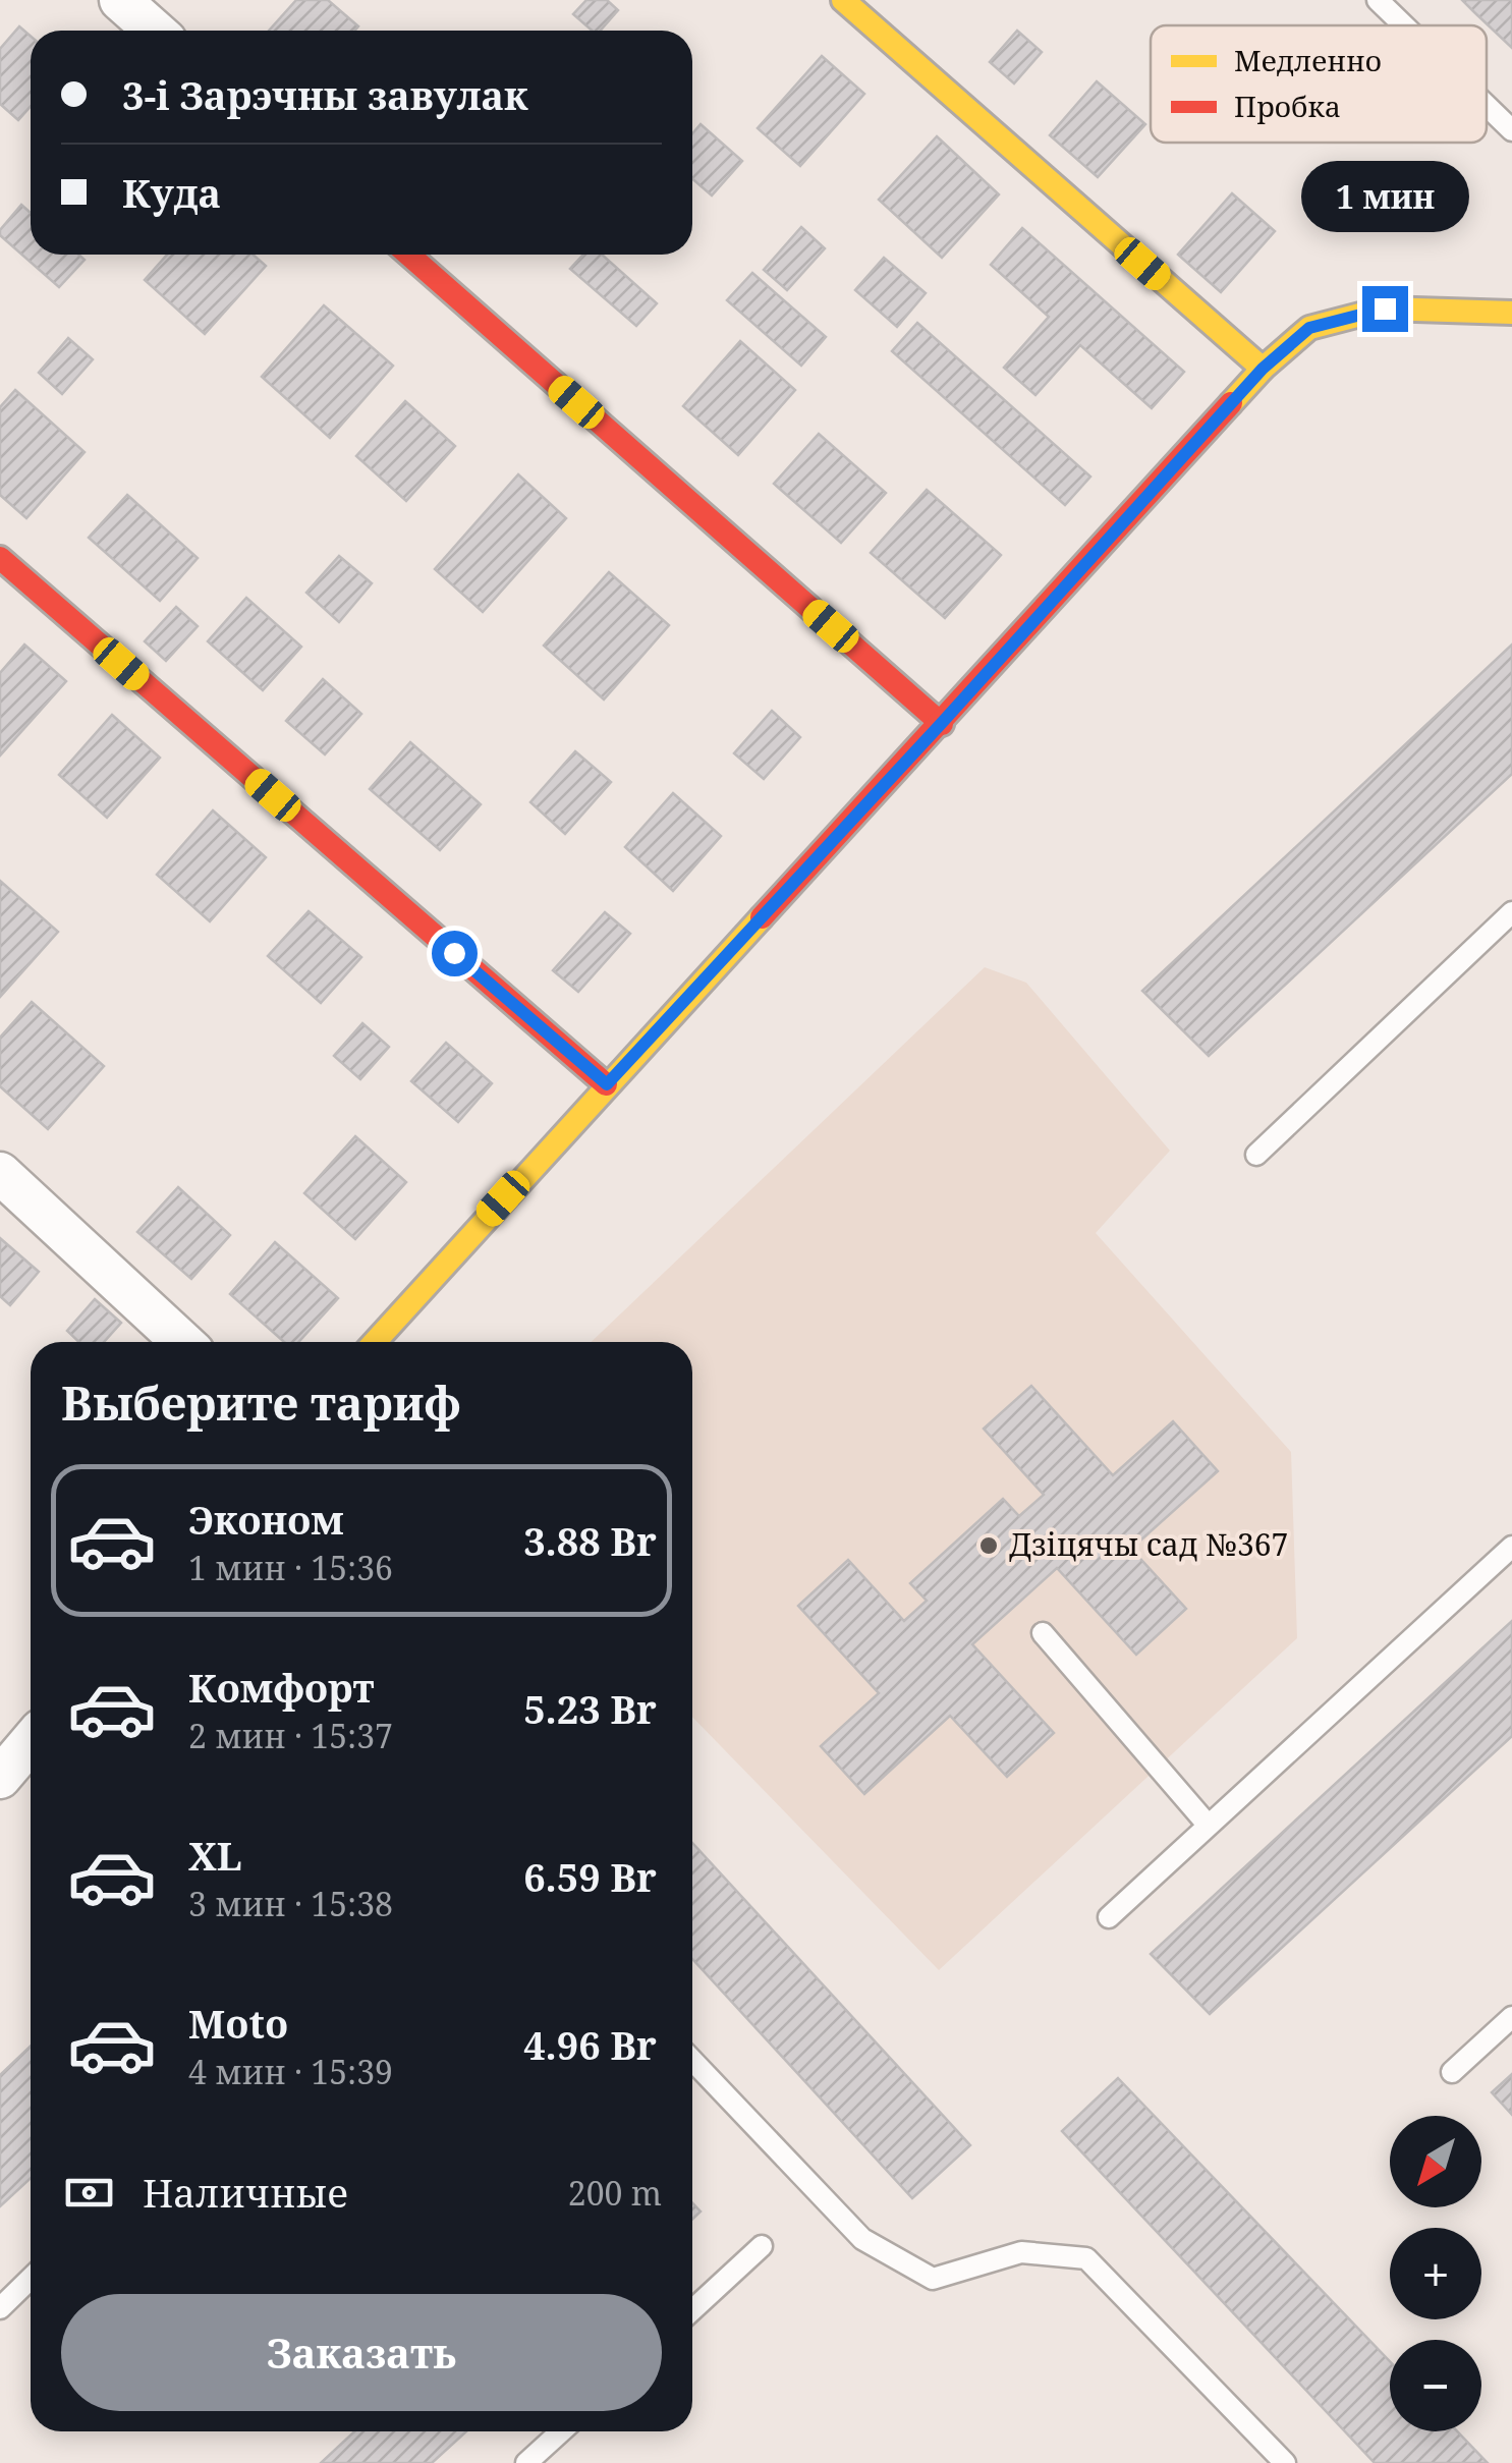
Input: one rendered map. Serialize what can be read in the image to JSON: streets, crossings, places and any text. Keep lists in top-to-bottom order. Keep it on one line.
{"places":["Дзіцячы сад №367"],"legend":["Медленно","Пробка"],"north":"bottom left","page":{"banner":["3-і Зарэчны завулак","Куда"],"bubble":"1 мин","heading":"Выберите тариф","list":[{"name":"Эконом","note":"1 мин · 15:36","value":"3.88 Br"},{"name":"Комфорт","note":"2 мин · 15:37","value":"5.23 Br"},{"name":"XL","note":"3 мин · 15:38","value":"6.59 Br"},{"name":"Moto","note":"4 мин · 15:39","value":"4.96 Br"}],"map_buttons":["+","−"],"pay":["Наличные","200 m"],"buttons":"Заказать"}}
